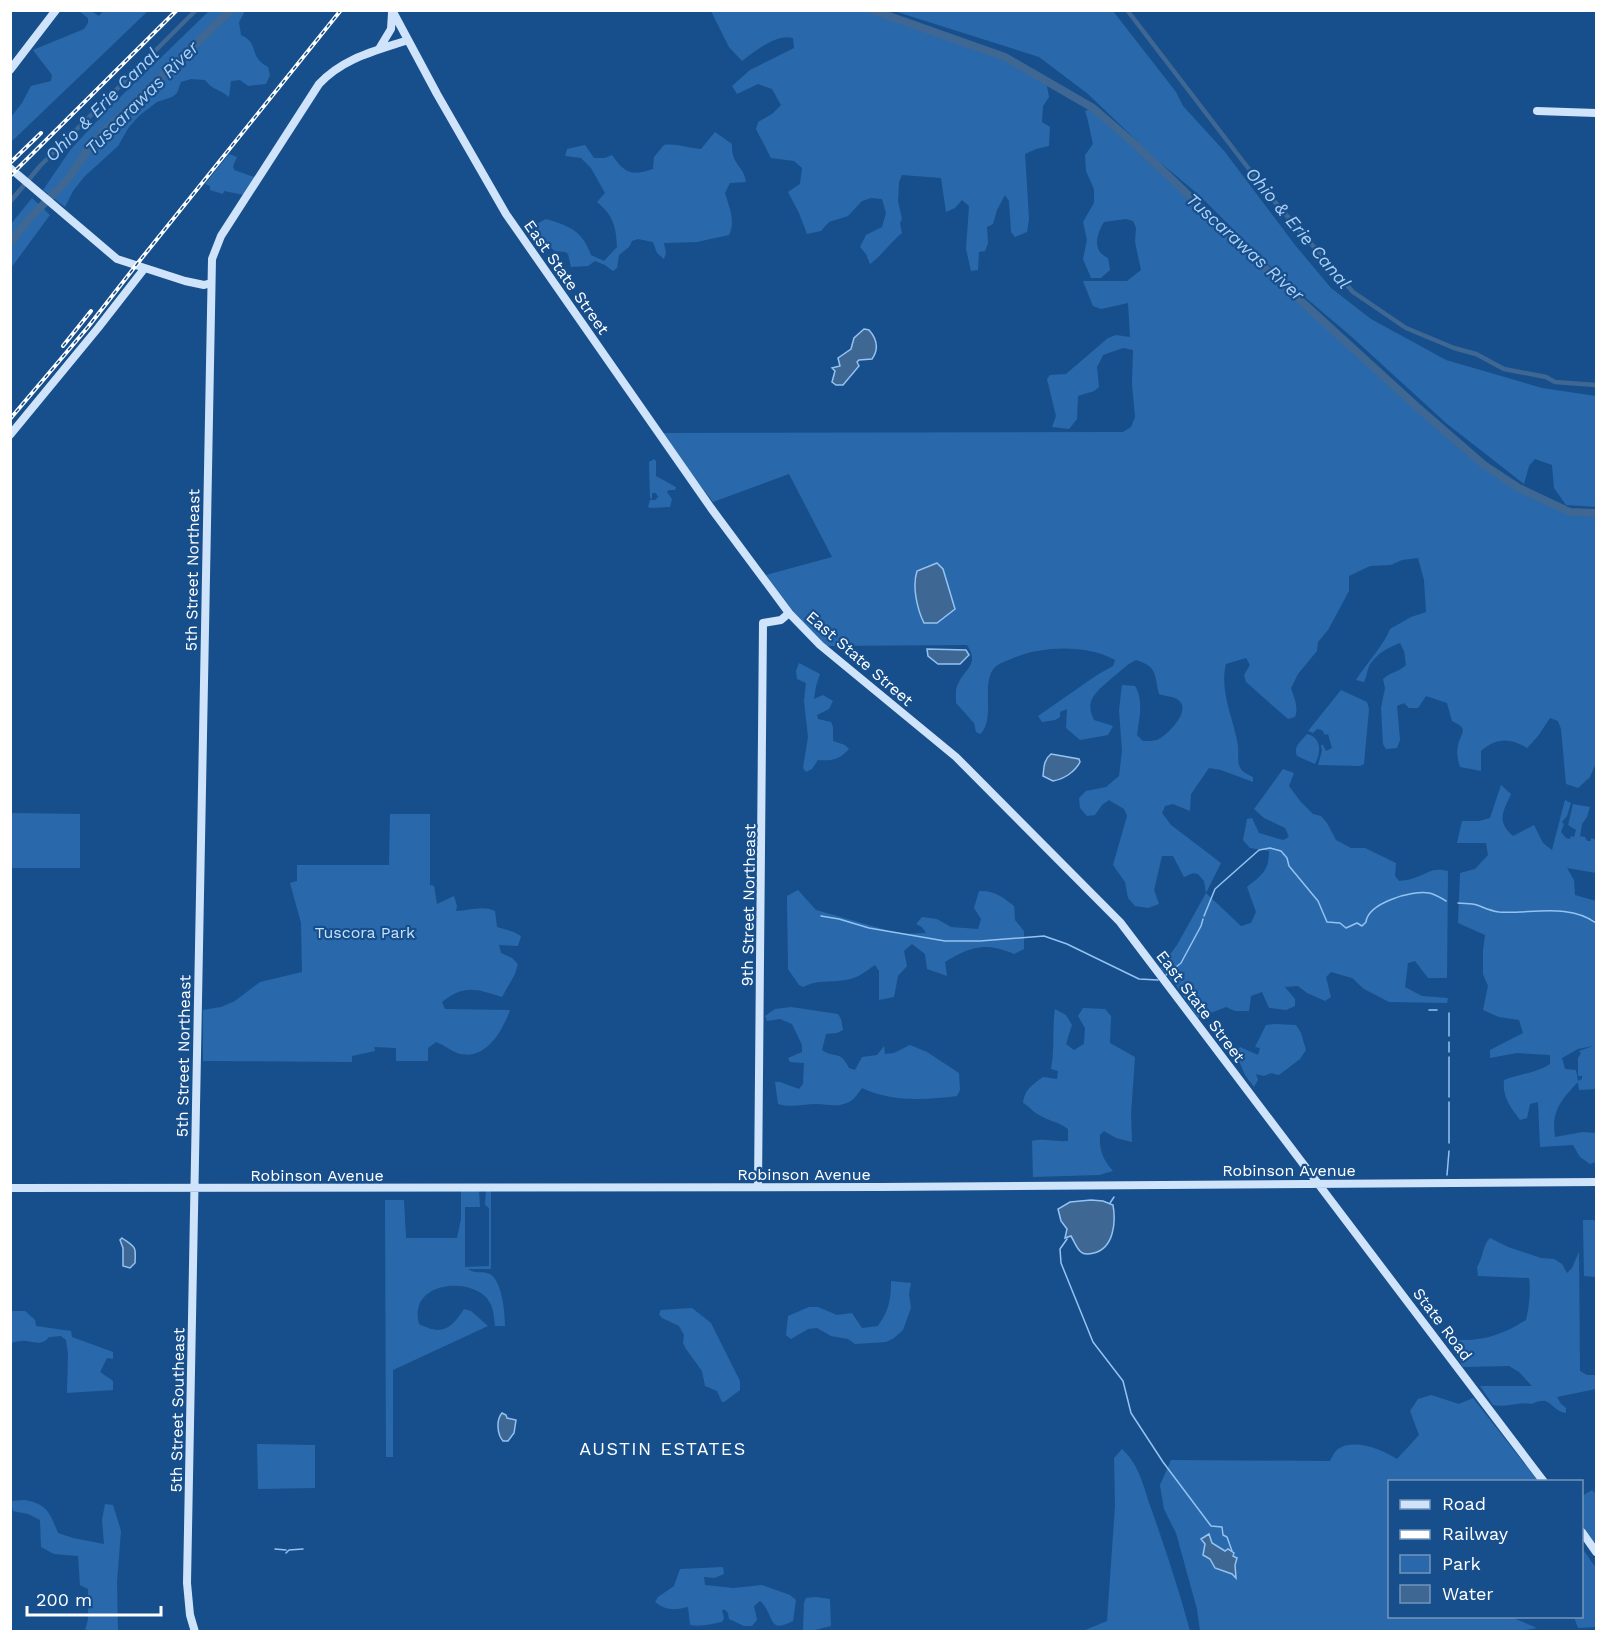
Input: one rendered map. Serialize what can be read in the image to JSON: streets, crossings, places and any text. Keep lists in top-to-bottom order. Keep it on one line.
{"streets":{"main road":["East State Street","5th Street Northeast","9th Street Northeast","Robinson Avenue","State Road","5th Street Southeast"]},"crossings":[["East State Street","5th Street Northeast"],["East State Street","9th Street Northeast"],["East State Street","Robinson Avenue"],["East State Street","State Road"],["5th Street Northeast","Robinson Avenue"],["5th Street Northeast","5th Street Southeast"],["9th Street Northeast","Robinson Avenue"],["Robinson Avenue","State Road"],["Robinson Avenue","5th Street Southeast"]],"districts":["AUSTIN ESTATES"],"water":["Tuscarawas River","Ohio & Erie Canal"],"parks":["Tuscora Park"],"legend":["Road","Railway","Park","Water"],"scale_bar":"200 m"}
